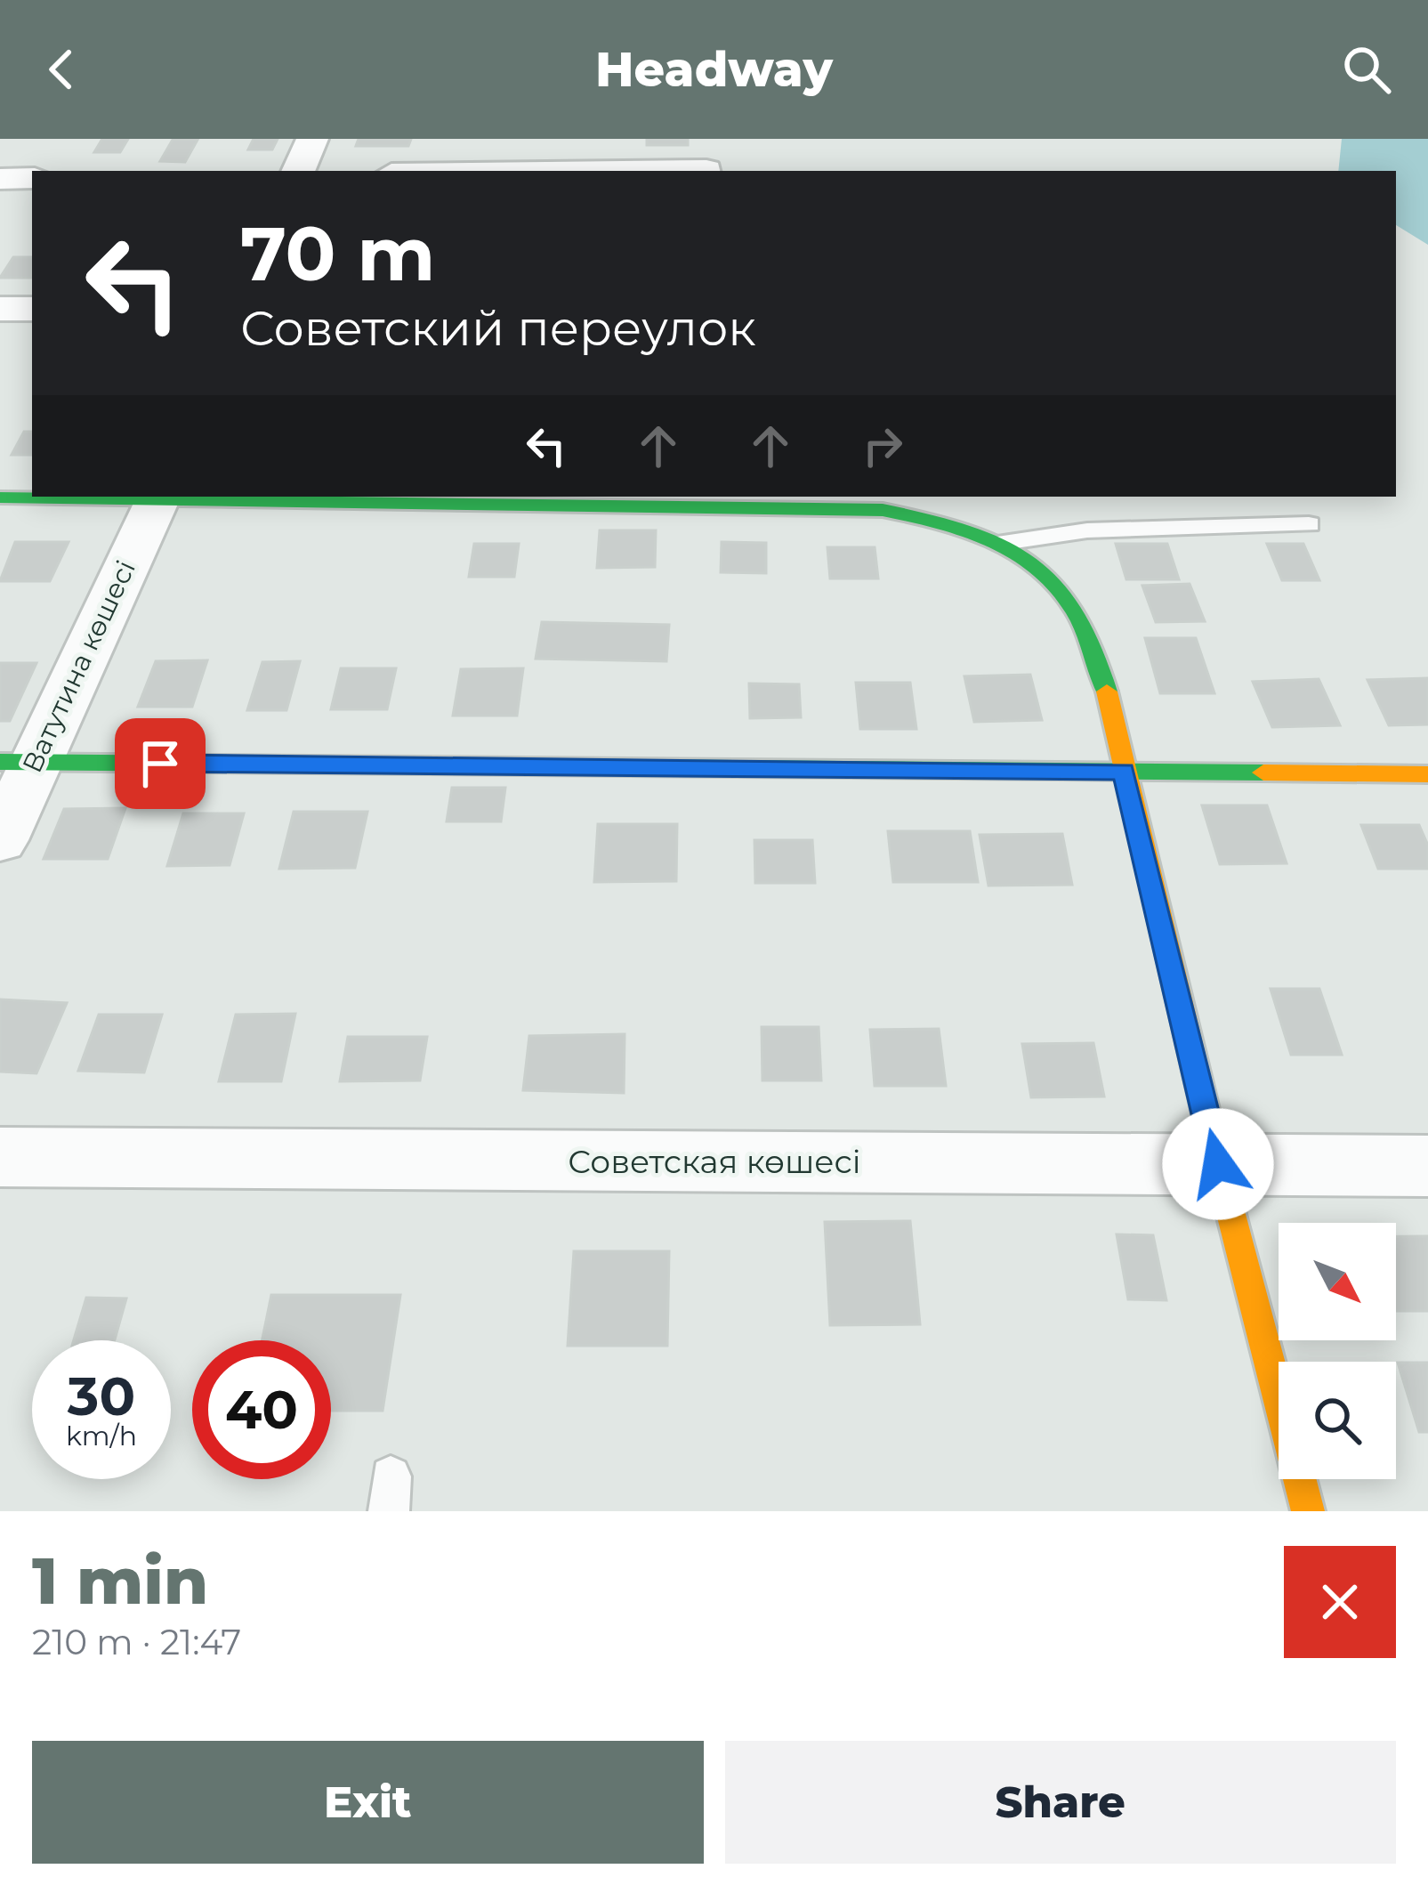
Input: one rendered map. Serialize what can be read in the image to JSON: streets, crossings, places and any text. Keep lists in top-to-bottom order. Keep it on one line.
{"streets":{"street":["Ватутина көшесі","Советская көшесі"]},"north":"bottom right","page":{"header":"Headway","turn":["70 m","Советский переулок"],"speed":"30 km/h","limit":"40","heading":["1 min","210 m · 21:47"],"buttons":["Exit","Share"]}}
